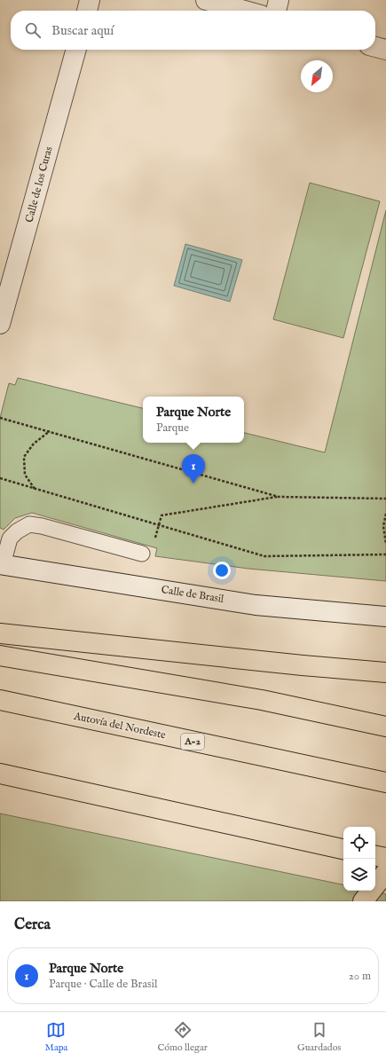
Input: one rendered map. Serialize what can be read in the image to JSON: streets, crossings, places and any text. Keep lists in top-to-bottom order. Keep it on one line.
{"streets":{"main road":["Autovía del Nordeste","A-2"],"street":["Calle de los Curas","Calle de Brasil"]},"north":"bottom left","page":{"search":"Buscar aquí","popup":["Parque Norte","Parque"],"pins":"1","heading":"Cerca","list":[{"mark":"1","name":"Parque Norte","note":"Parque · Calle de Brasil","value":"20 m"}],"nav":["Mapa","Cómo llegar","Guardados"]}}
